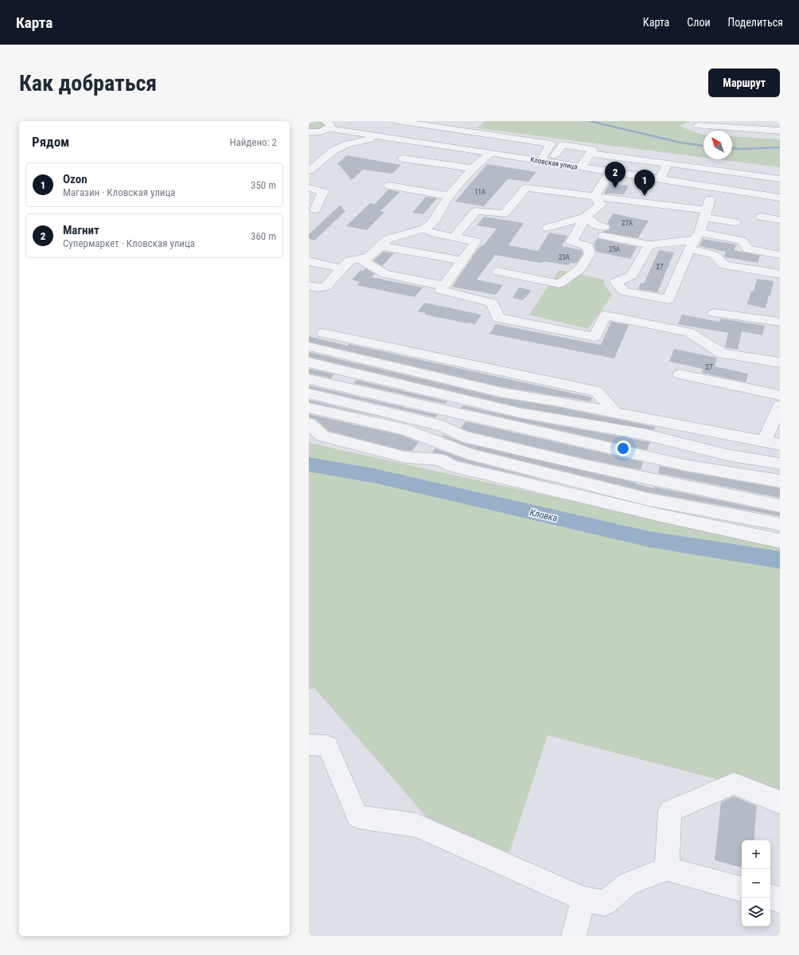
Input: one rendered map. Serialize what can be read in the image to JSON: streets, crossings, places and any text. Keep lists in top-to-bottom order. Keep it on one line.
{"streets":{"street":["Кловская улица"]},"water":["Кловка"],"house_numbers":["11А","27А","25А","23А","27","27"],"north":"top left","page":{"header":"Карта","nav":["Карта","Слои","Поделиться"],"buttons":"Маршрут","title":"Как добраться","heading":["Рядом","Найдено: 2"],"pins":["2","1"],"list":[{"mark":"1","name":"Ozon","note":"Магазин · Кловская улица","value":"350 m"},{"mark":"2","name":"Магнит","note":"Супермаркет · Кловская улица","value":"360 m"}],"map_buttons":["+","−"]}}
